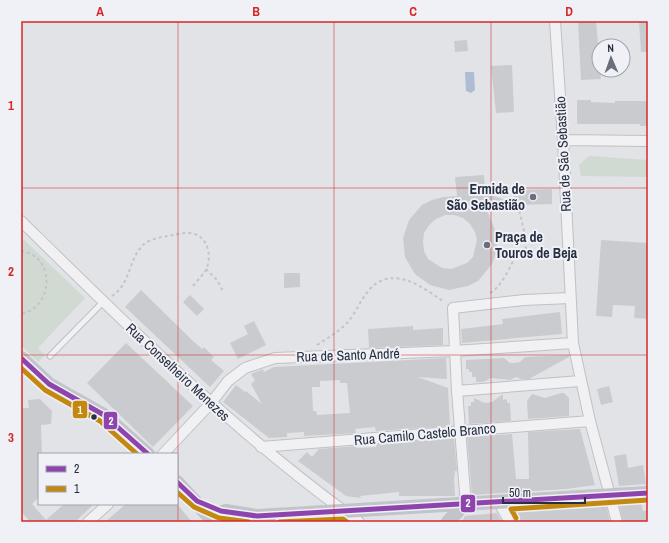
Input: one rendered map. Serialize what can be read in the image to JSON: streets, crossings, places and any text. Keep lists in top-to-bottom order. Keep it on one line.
{"streets":{"street":["Rua de São Sebastião","Rua de Santo André","Rua Conselheiro Menezes","Rua Camilo Castelo Branco"]},"crossings":[["Rua de São Sebastião","Rua de Santo André"],["Rua de São Sebastião","Rua Camilo Castelo Branco"],["Rua de Santo André","Rua Conselheiro Menezes"],["Rua Conselheiro Menezes","Rua Camilo Castelo Branco"]],"places":["Ermida de São Sebastião","Praça de Touros de Beja"],"lines":["transit line 2","transit line 1"],"legend":["2","1"],"scale_bar":"50 m","north":"top","grid":{"columns":["A","B","C","D"],"rows":["1","2","3"]}}
